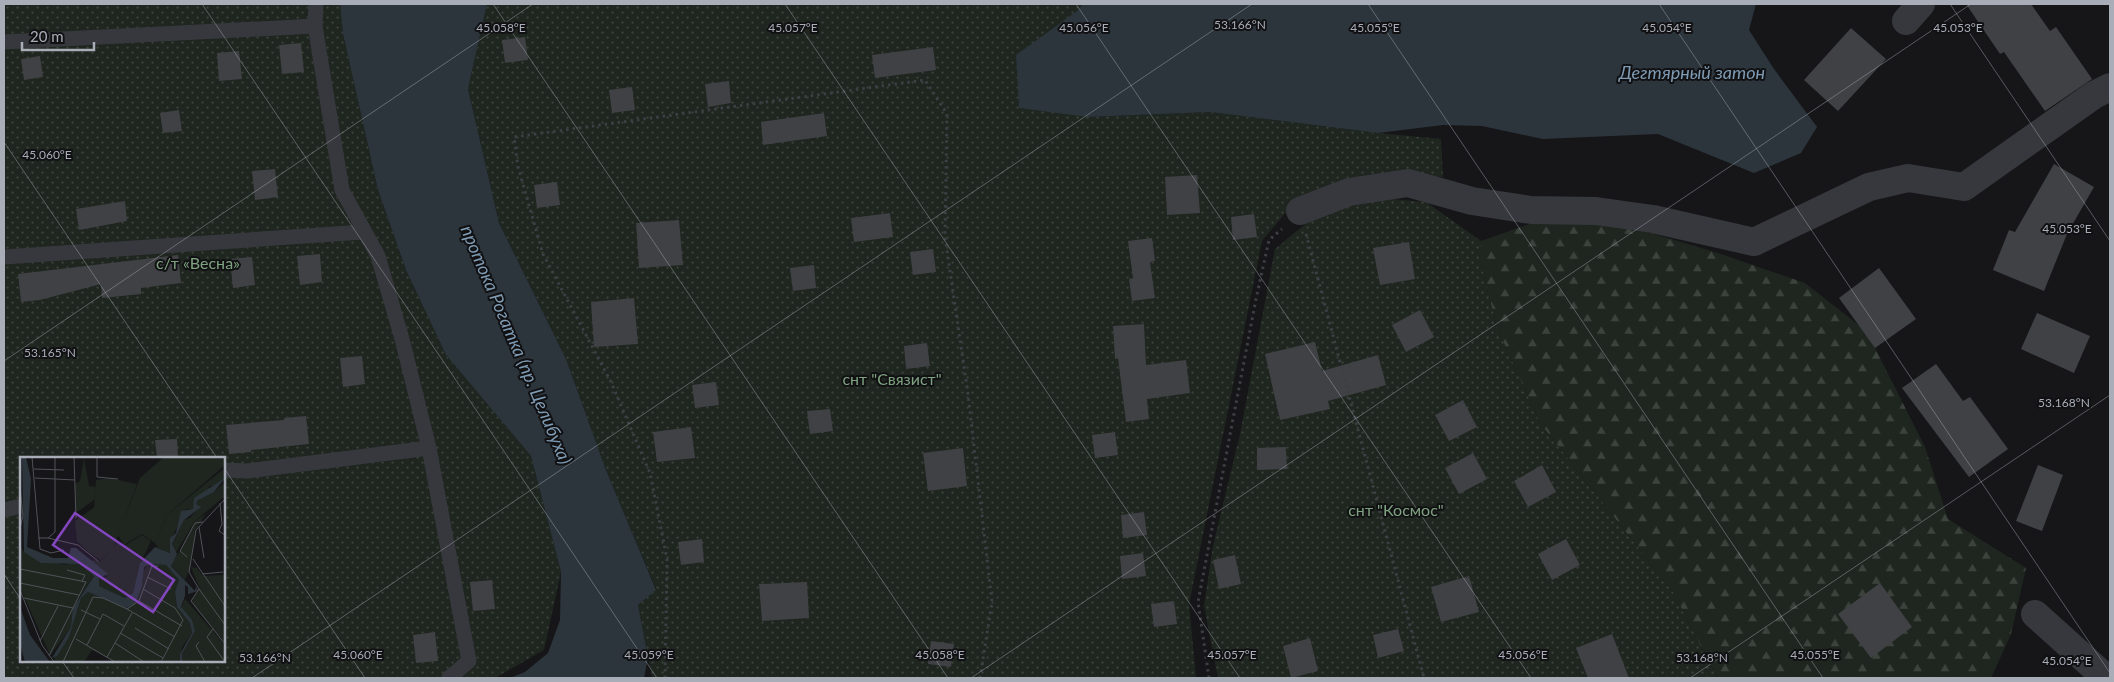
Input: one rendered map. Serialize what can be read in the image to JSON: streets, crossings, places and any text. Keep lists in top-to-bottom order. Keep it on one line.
{"water":["Дегтярный затон","протока Рогатка (пр. Целибуха)"],"parks":["с/т «Весна»","снт \"Связист\"","снт \"Космос\""],"scale_bar":"20 m","coordinates":["53.166°N","45.058°E","45.056°E","45.054°E","45.053°E","45.057°E","45.055°E","45.060°E","53.165°N","53.168°N","45.059°E"]}
